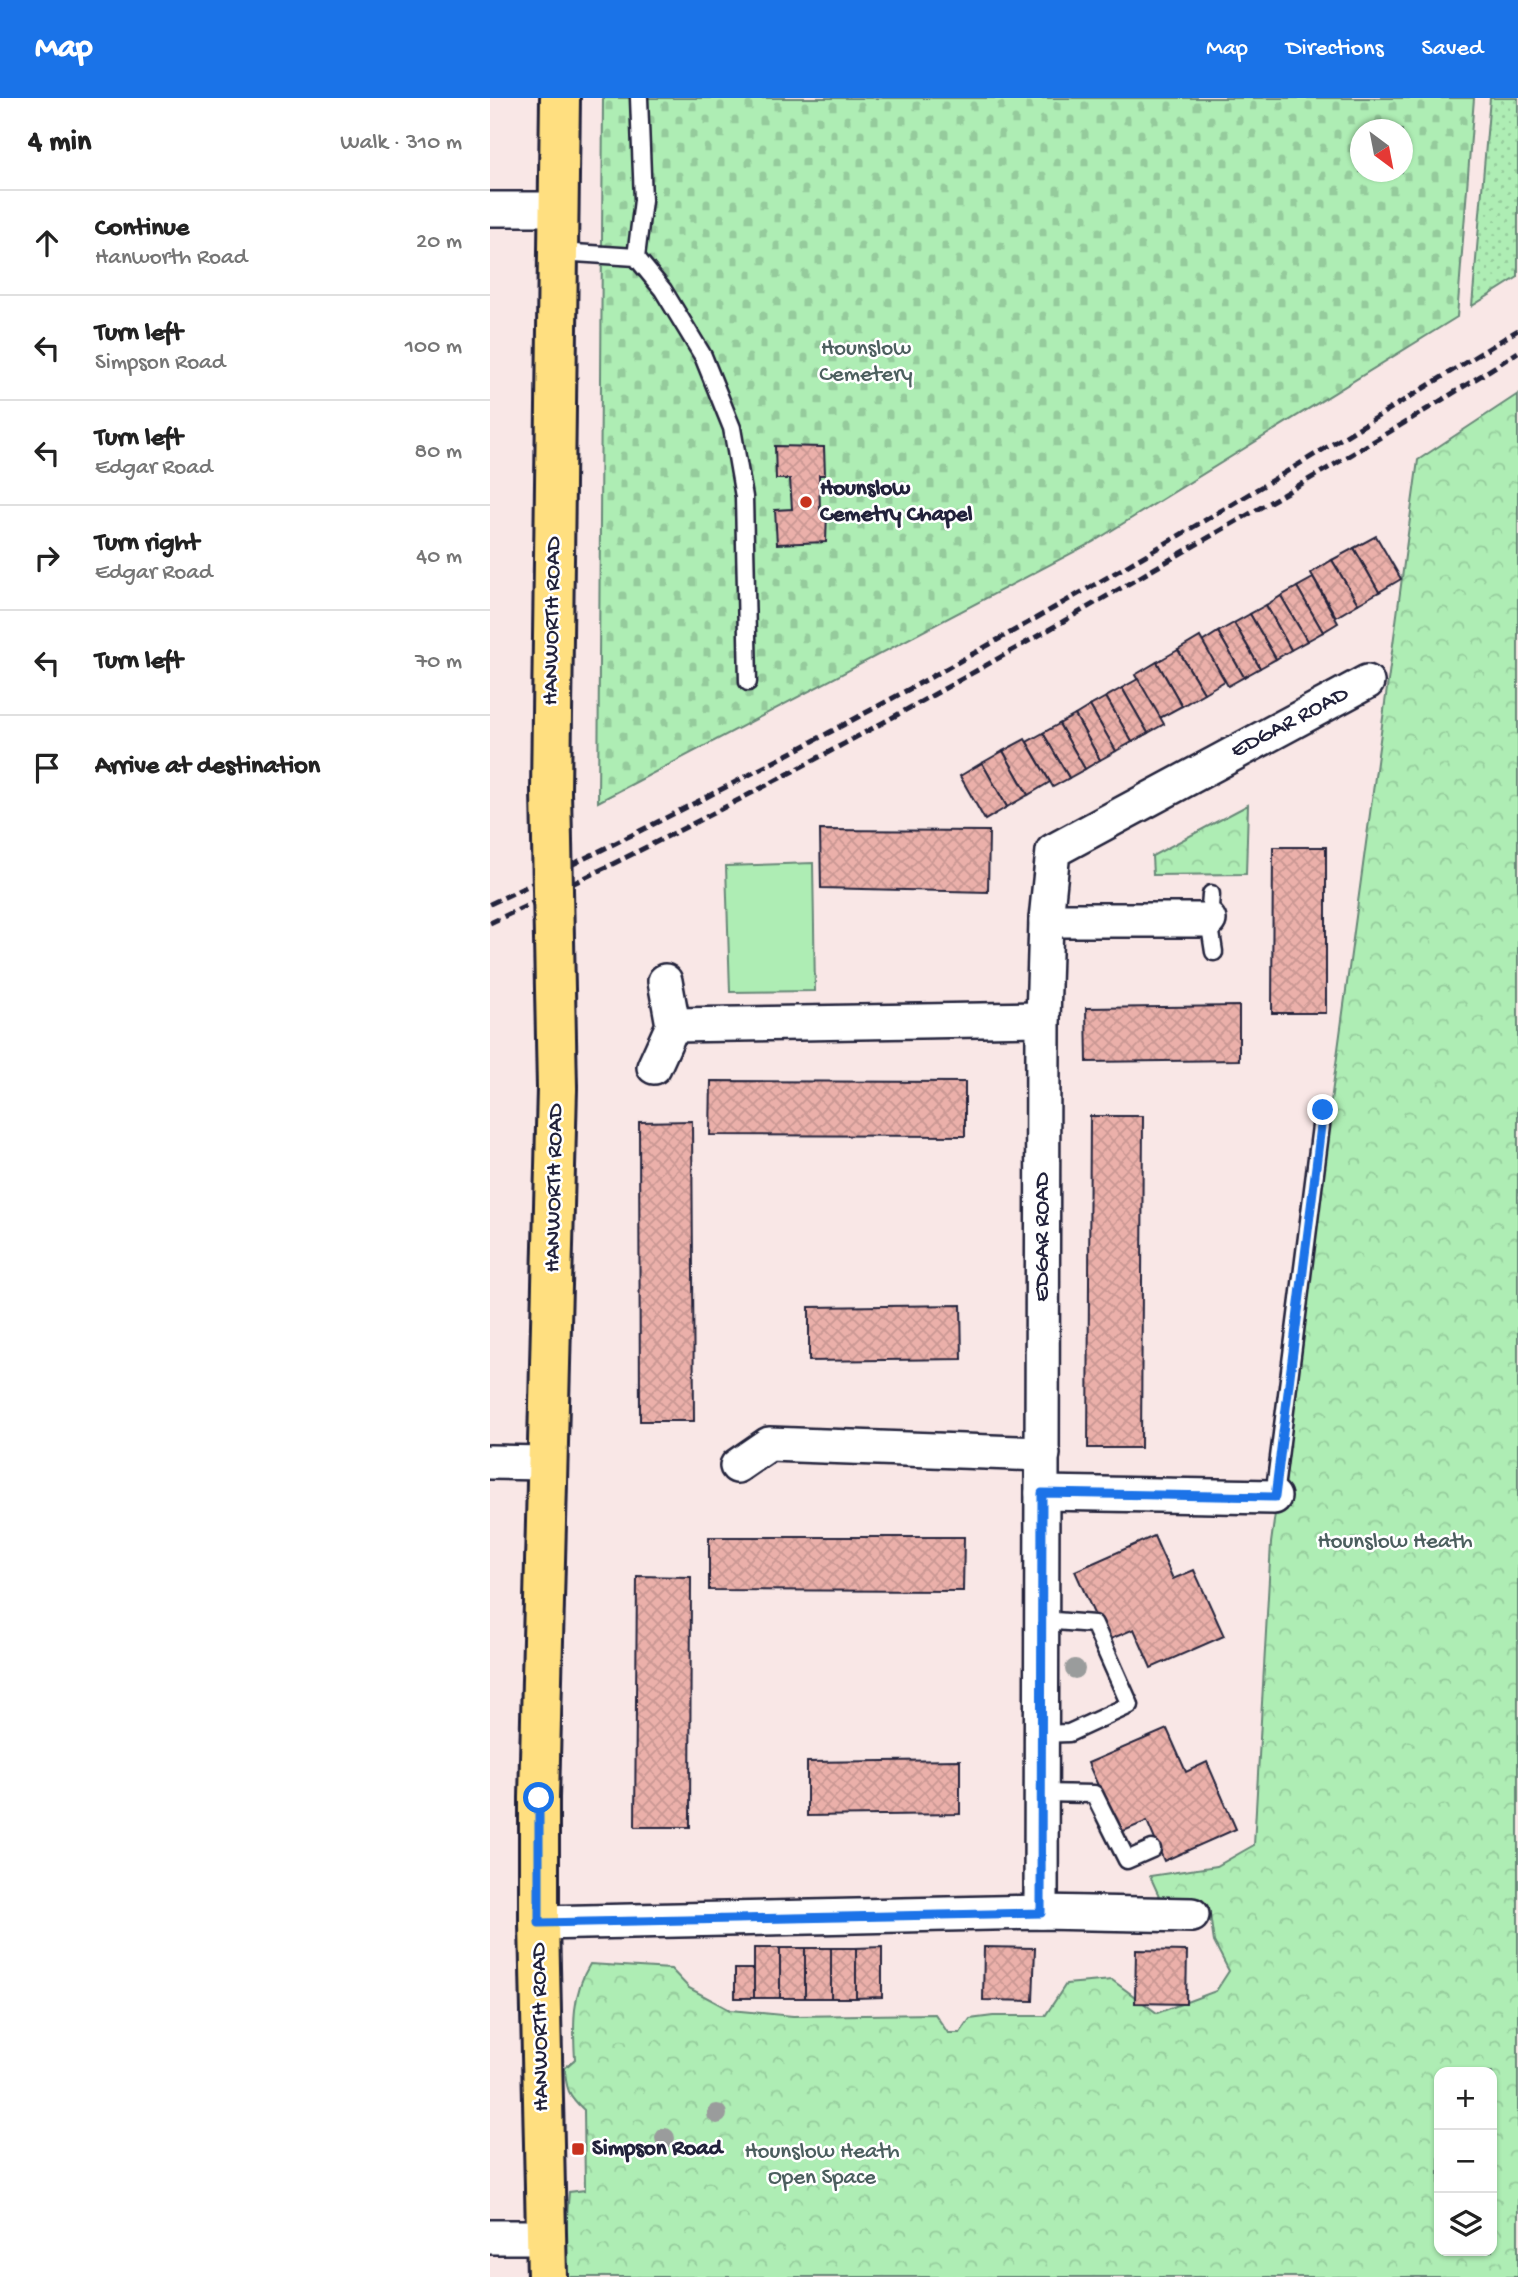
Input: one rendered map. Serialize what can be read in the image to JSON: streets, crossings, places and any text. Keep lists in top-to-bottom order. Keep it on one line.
{"streets":{"main road":["HANWORTH ROAD"],"street":["EDGAR ROAD"]},"parks":["Hounslow Cemetery","Hounslow Heath","Hounslow Heath Open Space"],"places":{"other":["Hounslow Cemetry Chapel"],"transit":["Simpson Road"]},"north":"bottom right","page":{"header":"Map","nav":["Map","Directions","Saved"],"heading":["4 min","Walk · 310 m"],"list":[["Continue","Hanworth Road","20 m"],["Turn left","Simpson Road","100 m"],["Turn left","Edgar Road","80 m"],["Turn right","Edgar Road","40 m"],["Turn left","70 m"],"Arrive at destination"],"map_buttons":["+","−"]}}
